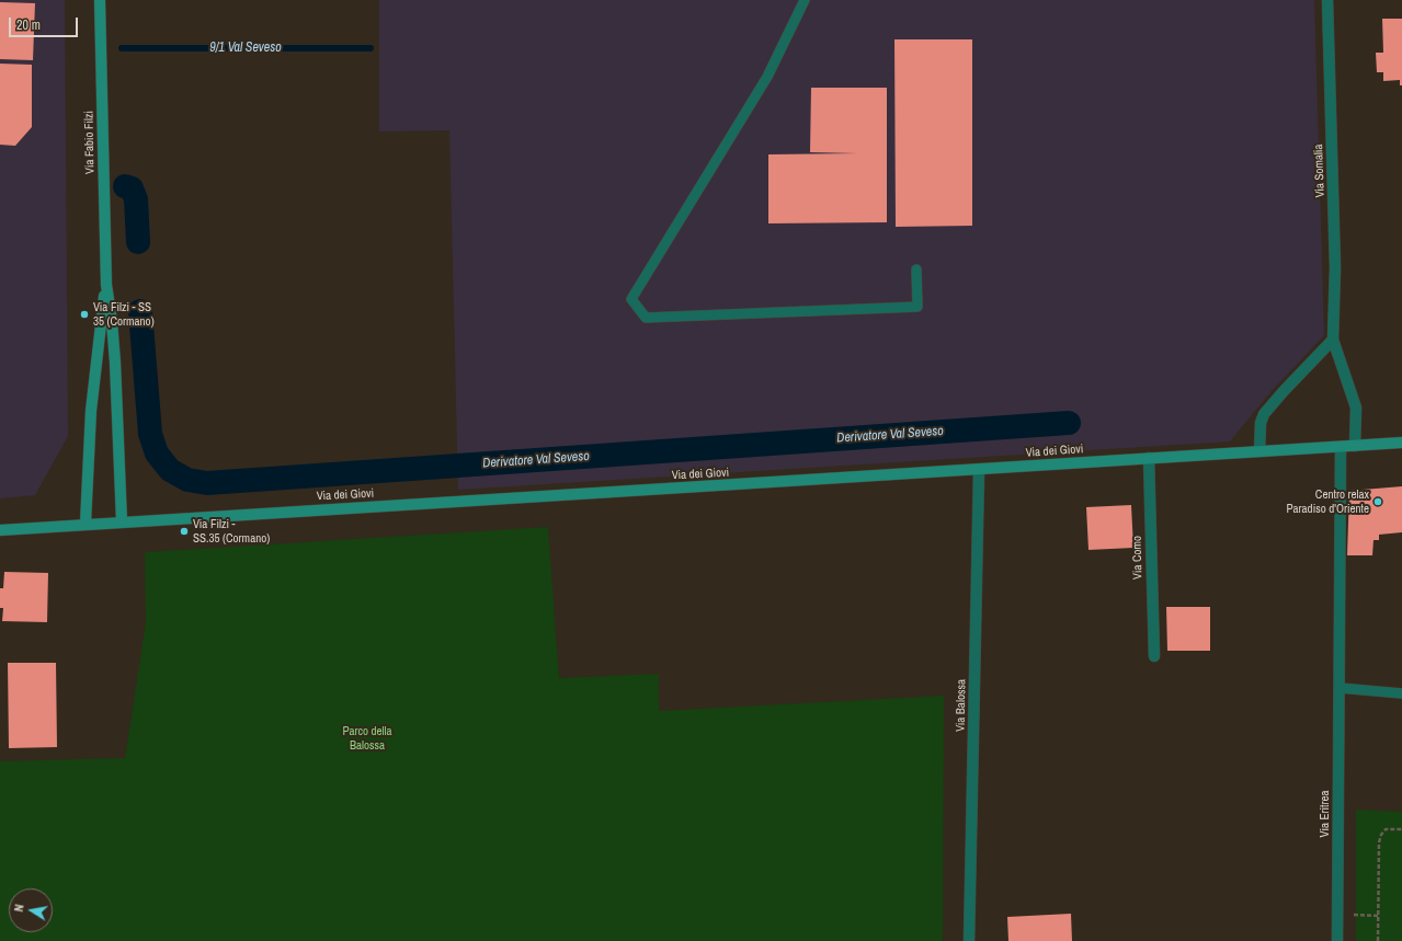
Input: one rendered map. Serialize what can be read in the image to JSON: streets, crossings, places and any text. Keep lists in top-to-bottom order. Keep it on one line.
{"streets":{"main road":["Via Fabio Filzi","Via dei Giovi"],"street":["Via Somalia","Via Como","Via Balossa","Via Eritrea"]},"crossings":[["Via Fabio Filzi","Via dei Giovi"],["Via Somalia","Via dei Giovi"],["Via dei Giovi","Via Como"],["Via dei Giovi","Via Balossa"],["Via dei Giovi","Via Eritrea"]],"water":["9/1 Val Seveso","Derivatore Val Seveso"],"parks":["Parco della Balossa"],"places":["Via Filzi - SS 35 (Cormano)","Centro relax Paradiso d'Oriente","Via Filzi - SS.35 (Cormano)"],"scale_bar":"20 m","north":"left"}
